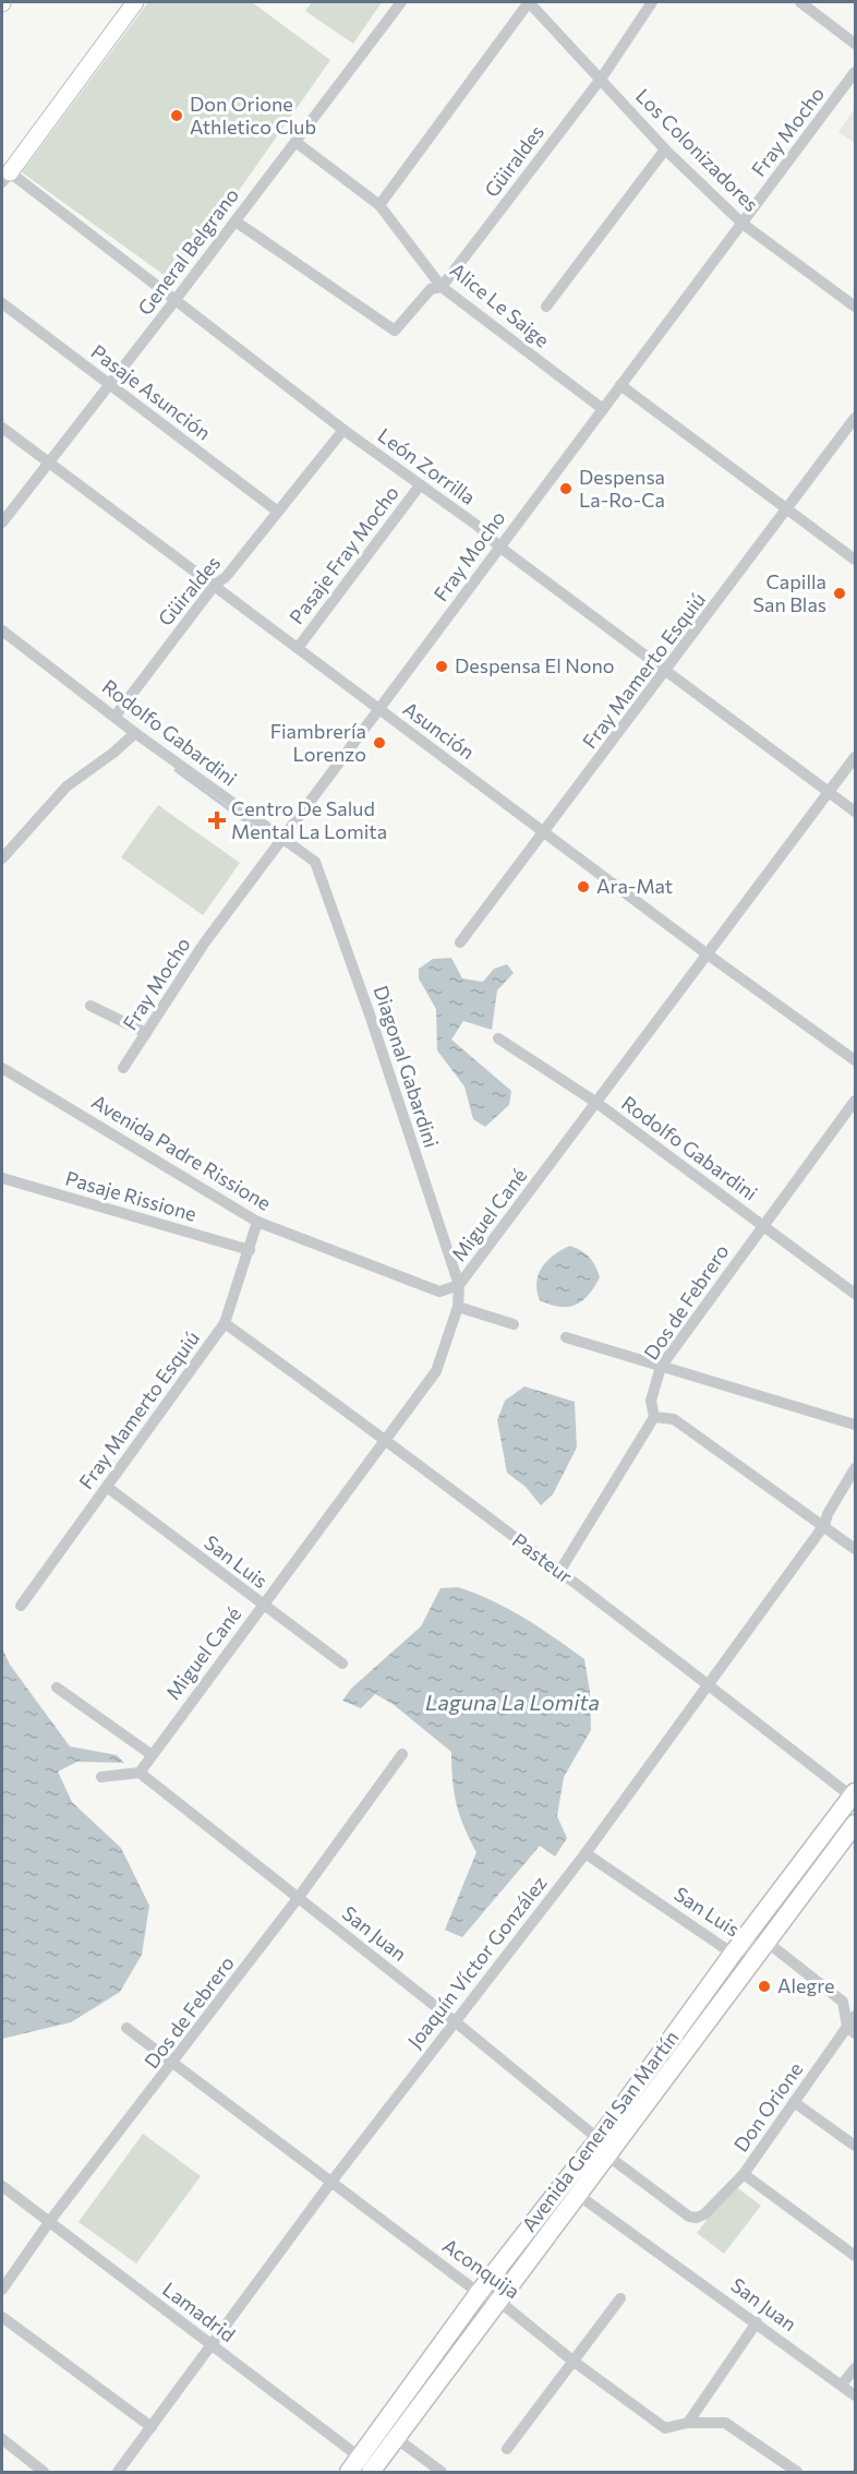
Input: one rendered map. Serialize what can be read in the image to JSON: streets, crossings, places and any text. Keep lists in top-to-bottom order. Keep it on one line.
{"streets":{"main road":["Avenida General San Martín"],"street":["Fray Mocho","Los Colonizadores","Güiraldes","General Belgrano","Alice Le Saige","Pasaje Asunción","León Zorrilla","Pasaje Fray Mocho","Fray Mamerto Esquiú","Asunción","Rodolfo Gabardini","Diagonal Gabardini","Avenida Padre Rissione","Pasaje Rissione","Miguel Cané","Dos de Febrero","Pasteur","San Luis","San Juan","Joaquín Víctor González","Don Orione","Aconquija","Lamadrid"]},"crossings":[["Fray Mocho","Los Colonizadores"],["Fray Mocho","Alice Le Saige"],["Fray Mocho","León Zorrilla"],["Fray Mocho","Asunción"],["Fray Mocho","Rodolfo Gabardini"],["Los Colonizadores","Güiraldes"],["Güiraldes","General Belgrano"],["Güiraldes","Alice Le Saige"],["Güiraldes","Pasaje Asunción"],["Güiraldes","León Zorrilla"],["Güiraldes","Asunción"],["Güiraldes","Rodolfo Gabardini"],["General Belgrano","Alice Le Saige"],["General Belgrano","Pasaje Asunción"],["General Belgrano","León Zorrilla"],["General Belgrano","Asunción"],["León Zorrilla","Pasaje Fray Mocho"],["León Zorrilla","Fray Mamerto Esquiú"],["León Zorrilla","Miguel Cané"],["Pasaje Fray Mocho","Asunción"],["Fray Mamerto Esquiú","Asunción"],["Fray Mamerto Esquiú","Avenida Padre Rissione"],["Fray Mamerto Esquiú","Pasaje Rissione"],["Fray Mamerto Esquiú","Pasteur"],["Fray Mamerto Esquiú","San Luis"],["Asunción","Miguel Cané"],["Rodolfo Gabardini","Diagonal Gabardini"],["Rodolfo Gabardini","Miguel Cané"],["Rodolfo Gabardini","Dos de Febrero"],["Diagonal Gabardini","Avenida Padre Rissione"],["Diagonal Gabardini","Miguel Cané"],["Avenida Padre Rissione","Miguel Cané"],["Miguel Cané","Pasteur"],["Miguel Cané","San Luis"],["Miguel Cané","San Juan"],["Dos de Febrero","Pasteur"],["Dos de Febrero","San Juan"],["Dos de Febrero","Aconquija"],["Dos de Febrero","Lamadrid"],["Pasteur","Joaquín Víctor González"],["Pasteur","Avenida General San Martín"],["San Luis","Joaquín Víctor González"],["San Luis","Avenida General San Martín"],["San Juan","Joaquín Víctor González"],["San Juan","Don Orione"],["San Juan","Avenida General San Martín"],["Joaquín Víctor González","Aconquija"],["Joaquín Víctor González","Lamadrid"],["Don Orione","Avenida General San Martín"],["Avenida General San Martín","Aconquija"],["Avenida General San Martín","Lamadrid"]],"water":["Laguna La Lomita"],"places":{"other":["Don Orione Athletico Club","Despensa La-Ro-Ca","Capilla San Blas","Despensa El Nono","Fiambrería Lorenzo","Ara-Mat","Alegre"],"health":["Centro De Salud Mental La Lomita"]}}
